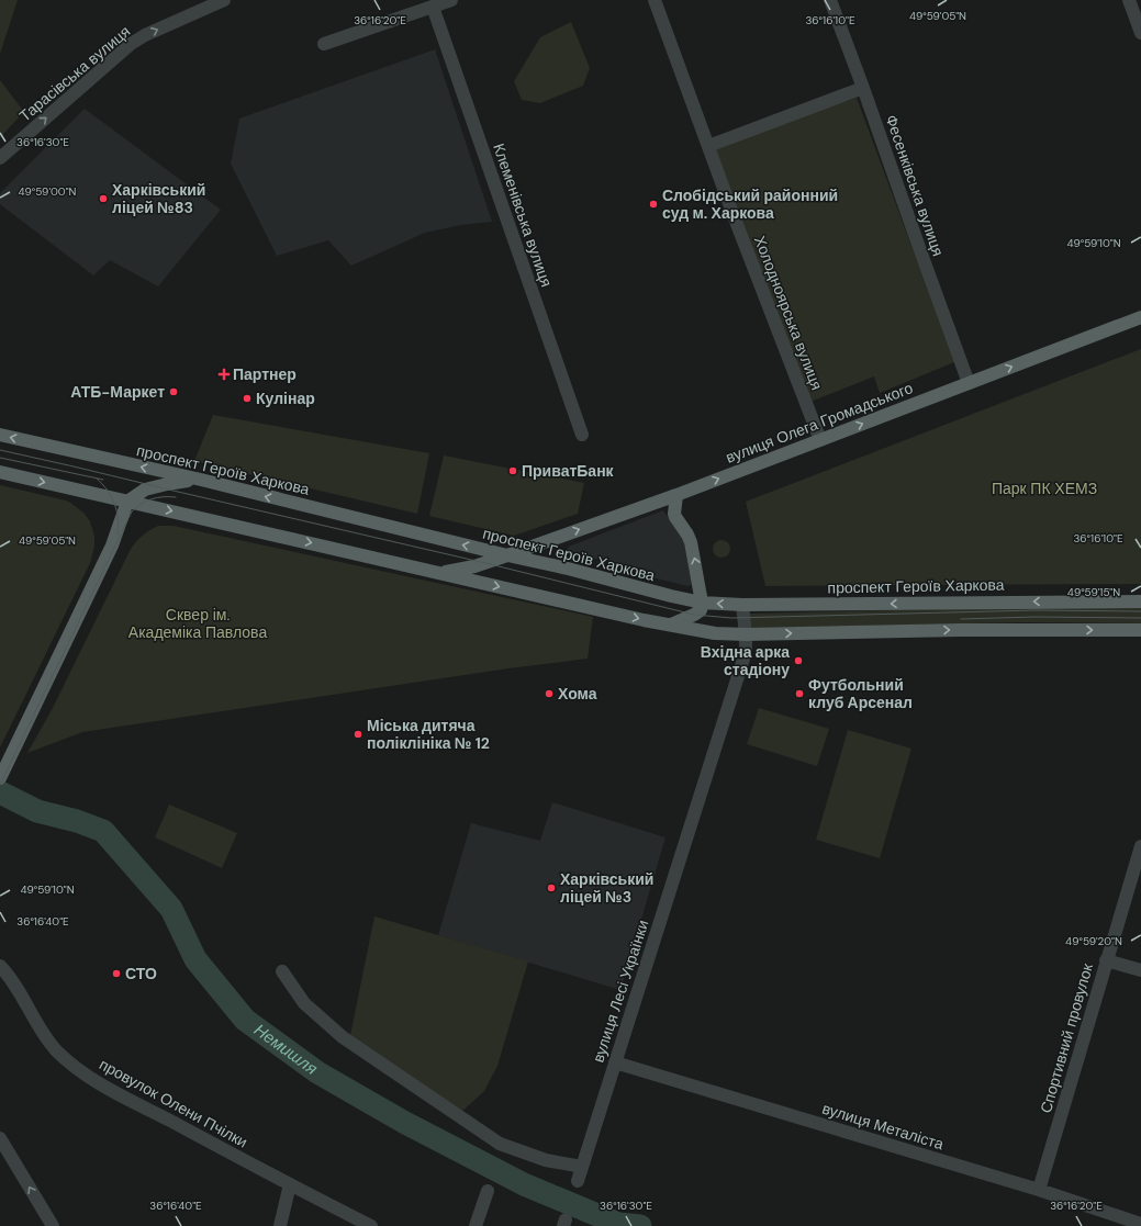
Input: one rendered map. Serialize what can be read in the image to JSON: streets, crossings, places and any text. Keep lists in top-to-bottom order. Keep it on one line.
{"streets":{"main road":["вулиця Олега Громадського","проспект Героїв Харкова"],"street":["Тарасівська вулиця","Фесенківська вулиця","Клеменівська вулиця","Холодноярська вулиця","вулиця Лесі Українки","Спортивний провулок","провулок Олени Пчілки","вулиця Металіста"]},"crossings":[["Фесенківська вулиця","вулиця Олега Громадського"],["Холодноярська вулиця","вулиця Олега Громадського"],["вулиця Олега Громадського","проспект Героїв Харкова"],["проспект Героїв Харкова","вулиця Лесі Українки"],["вулиця Лесі Українки","вулиця Металіста"],["Спортивний провулок","вулиця Металіста"]],"one_way":["Тарасівська вулиця","вулиця Олега Громадського"],"water":["Немишля"],"parks":["Парк ПК ХЕМЗ","Сквер ім. Академіка Павлова"],"places":{"other":["Харківський ліцей №83","Слобідський районний суд м. Харкова","АТБ-Маркет","Кулінар","ПриватБанк","Вхідна арка стадіону","Хома","Футбольний клуб Арсенал","Міська дитяча поліклініка № 12","Харківський ліцей №3","СТО"],"health":["Партнер"]},"coordinates":["49°59'05\"N","36°16'20\"E","36°16'10\"E","36°16'30\"E","49°59'00\"N","49°59'10\"N","49°59'15\"N","36°16'40\"E","49°59'20\"N"]}
